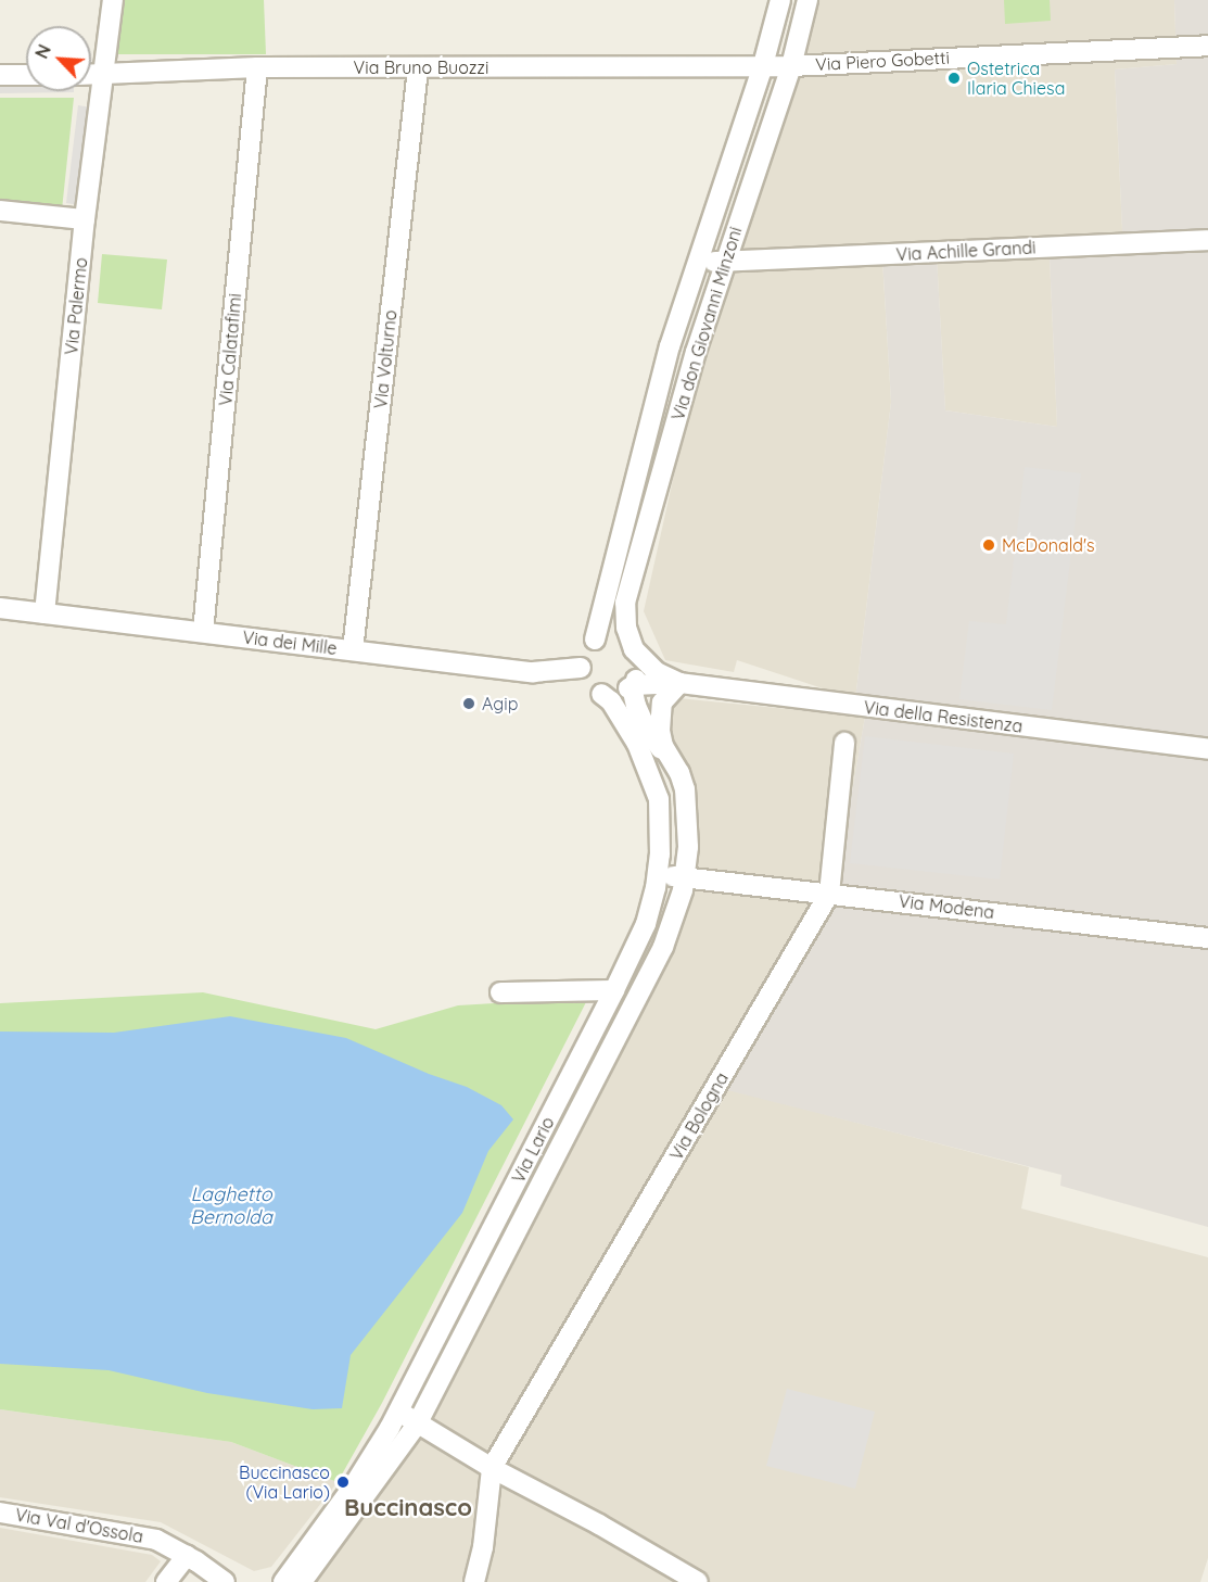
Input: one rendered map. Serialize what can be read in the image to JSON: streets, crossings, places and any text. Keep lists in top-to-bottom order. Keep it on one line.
{"streets":{"street":["Via Piero Gobetti","Via Bruno Buozzi","Via Achille Grandi","Via Palermo","Via don Giovanni Minzoni","Via Calatafimi","Via Volturno","Via dei Mille","Via della Resistenza","Via Modena","Via Bologna","Via Lario","Via Val d'Ossola"]},"crossings":[["Via Piero Gobetti","Via Bruno Buozzi"],["Via Piero Gobetti","Via don Giovanni Minzoni"],["Via Bruno Buozzi","Via Palermo"],["Via Bruno Buozzi","Via don Giovanni Minzoni"],["Via Bruno Buozzi","Via Calatafimi"],["Via Bruno Buozzi","Via Volturno"],["Via Achille Grandi","Via don Giovanni Minzoni"],["Via Palermo","Via dei Mille"],["Via don Giovanni Minzoni","Via dei Mille"],["Via don Giovanni Minzoni","Via della Resistenza"],["Via don Giovanni Minzoni","Via Lario"],["Via Calatafimi","Via dei Mille"],["Via Volturno","Via dei Mille"],["Via dei Mille","Via della Resistenza"],["Via dei Mille","Via Lario"],["Via della Resistenza","Via Lario"],["Via Modena","Via Bologna"],["Via Modena","Via Lario"]],"districts":["Buccinasco"],"water":["Laghetto Bernolda"],"places":["Ostetrica Ilaria Chiesa","McDonald's","Agip","Buccinasco (Via Lario)"],"north":"top left"}
